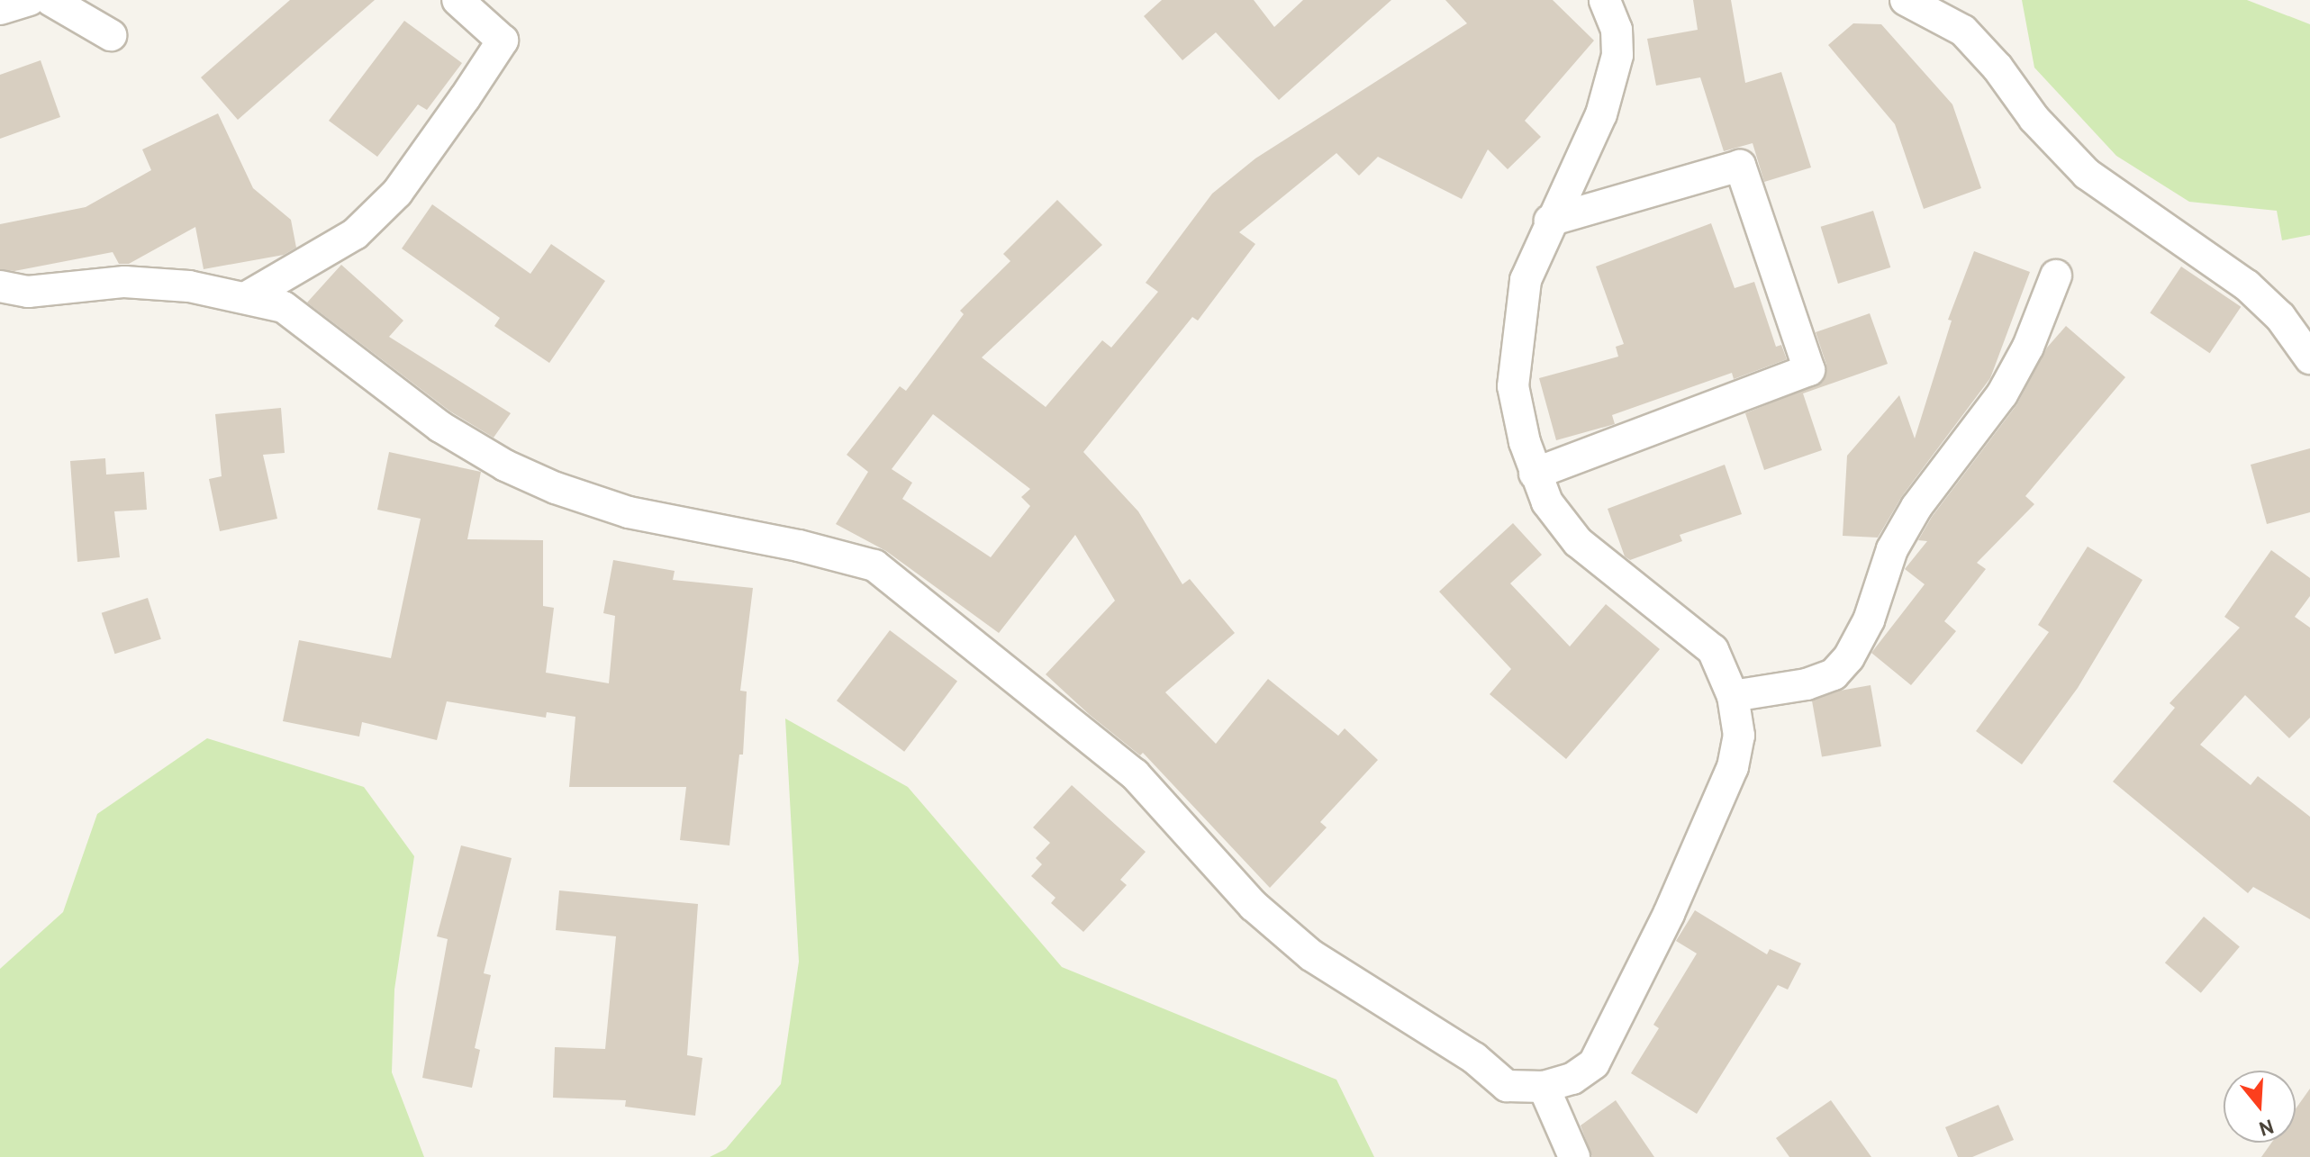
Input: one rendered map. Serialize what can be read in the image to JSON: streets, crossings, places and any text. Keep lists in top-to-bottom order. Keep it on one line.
{"north":"bottom"}
